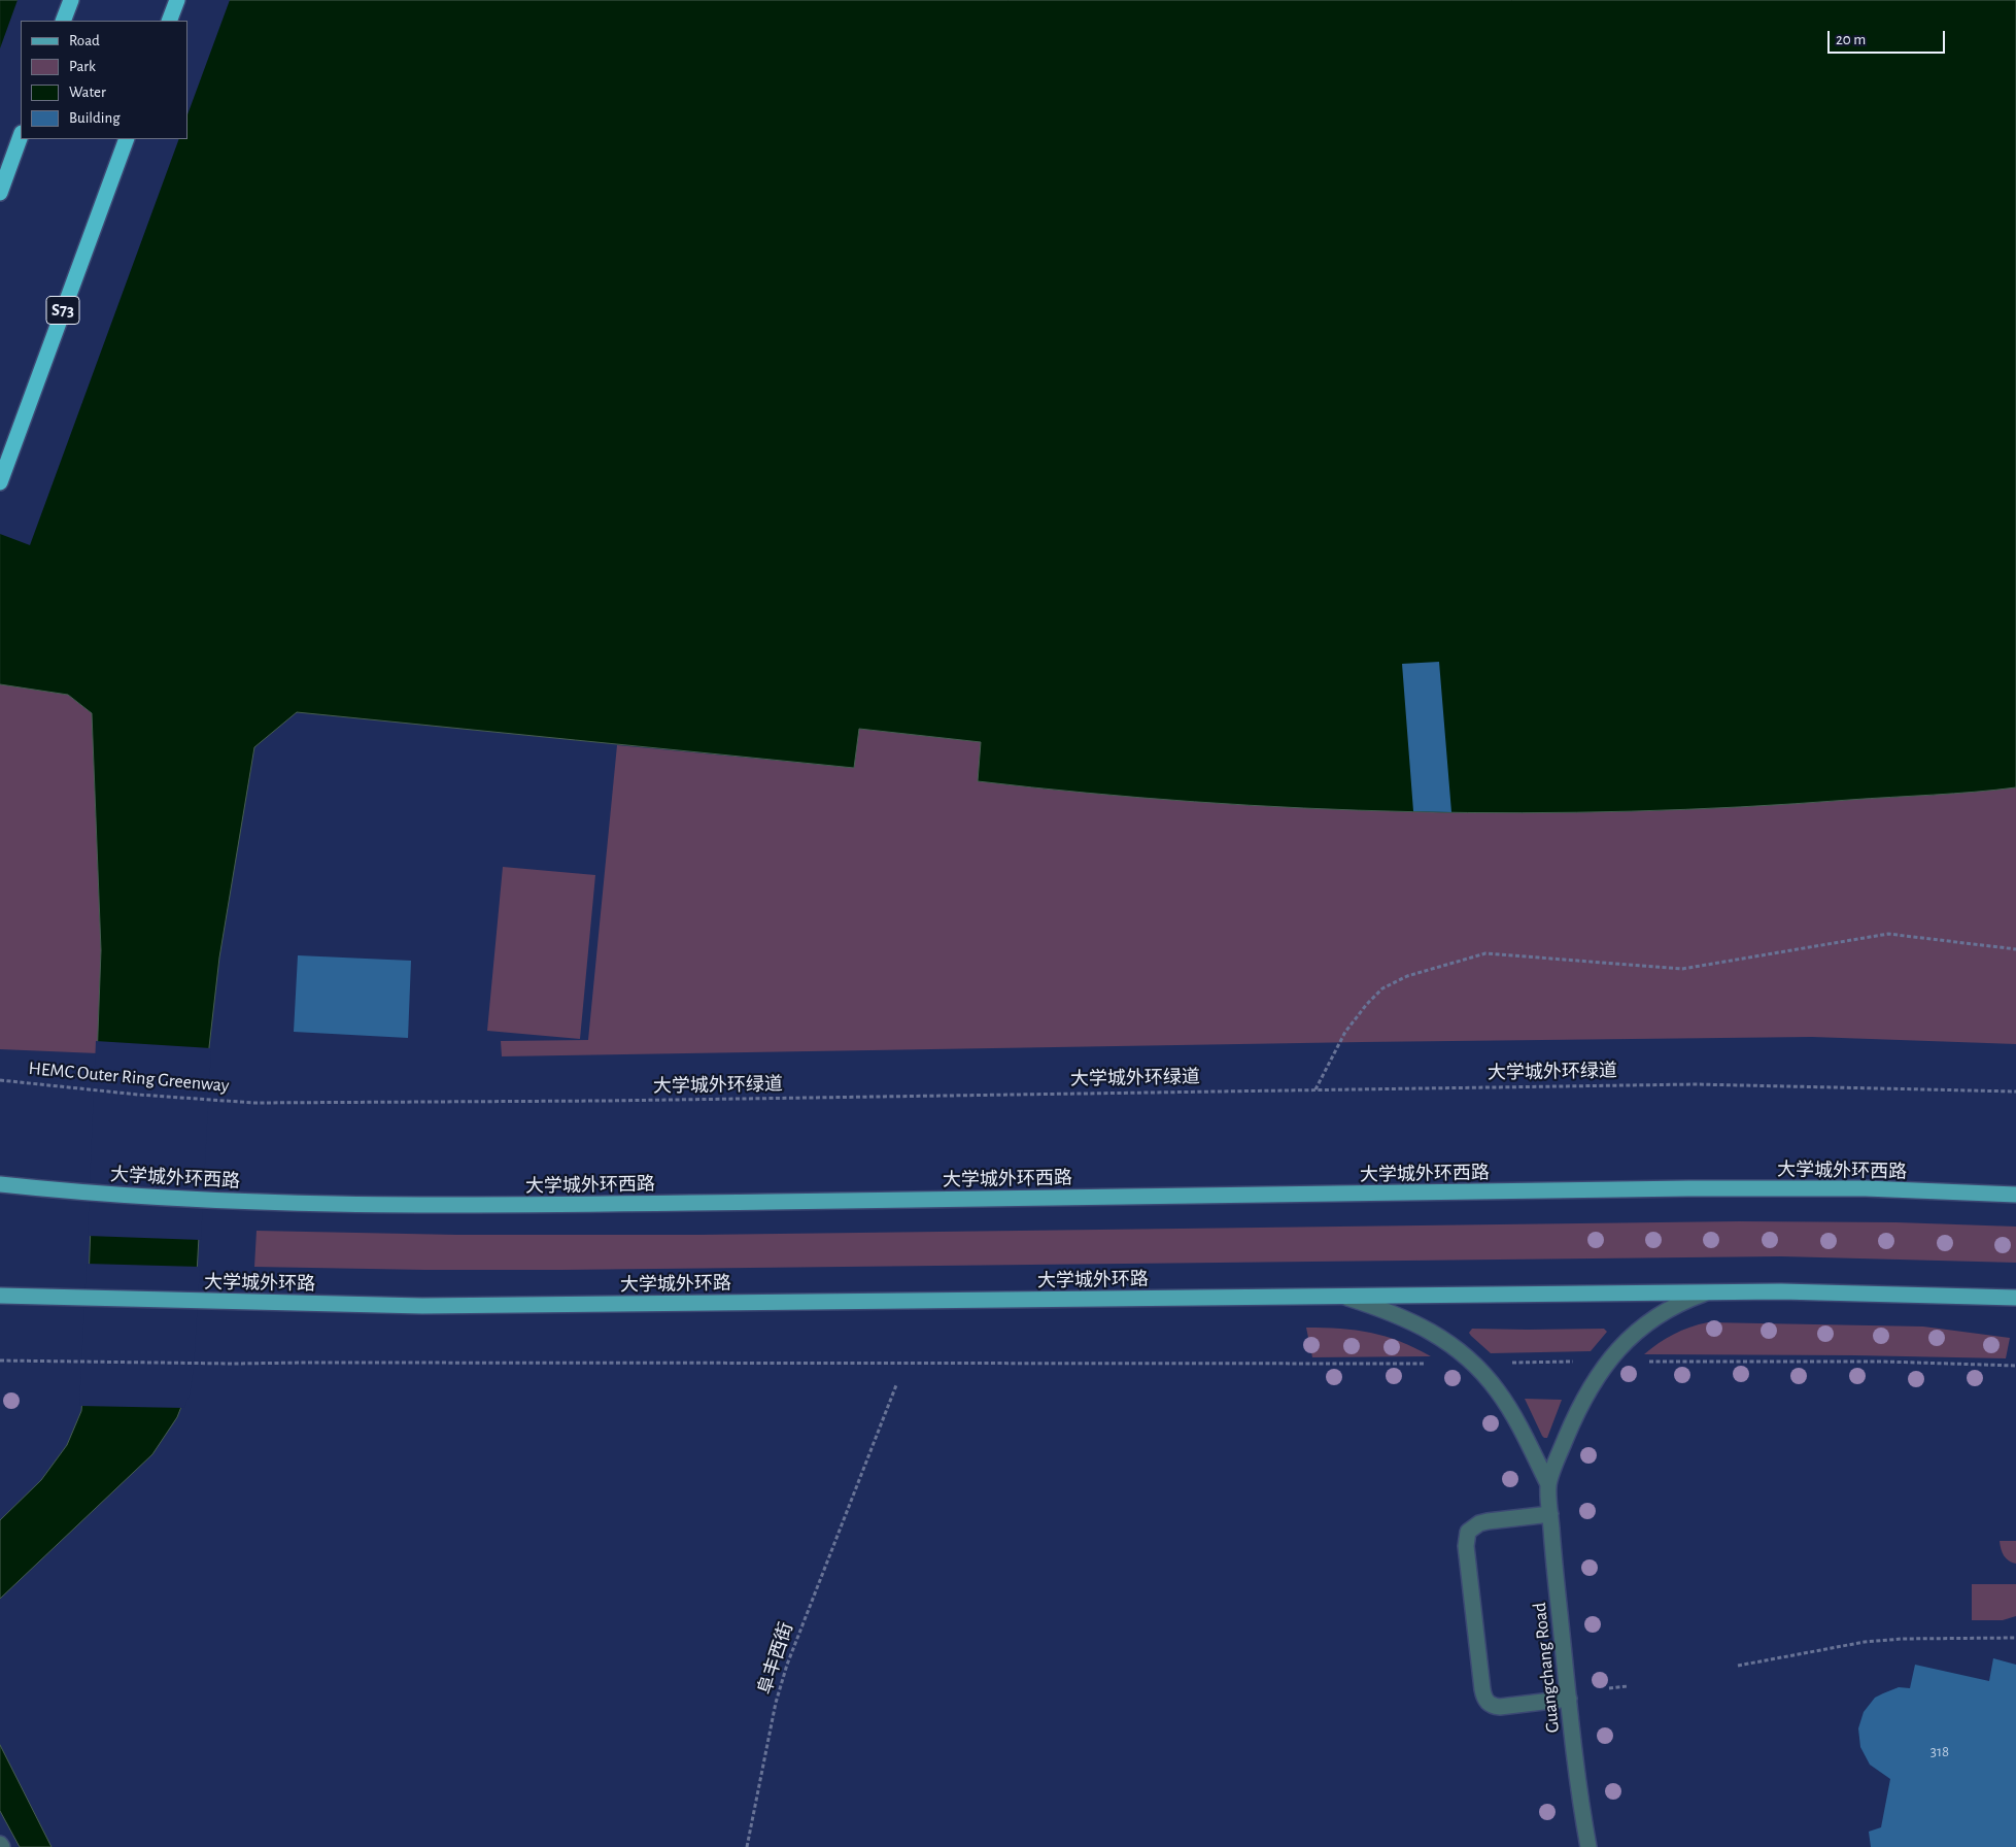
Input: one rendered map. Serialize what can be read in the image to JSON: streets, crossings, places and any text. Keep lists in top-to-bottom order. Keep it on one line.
{"streets":{"highway":["S73"],"main road":["大学城外环西路","大学城外环路"],"street":["Guangchang Road"],"path":["大学城外环绿道","HEMC Outer Ring Greenway","阜丰西街"]},"crossings":[["大学城外环绿道","HEMC Outer Ring Greenway"],["大学城外环路","Guangchang Road"]],"house_numbers":["318"],"legend":["Road","Park","Water","Building"],"scale_bar":"20 m"}
